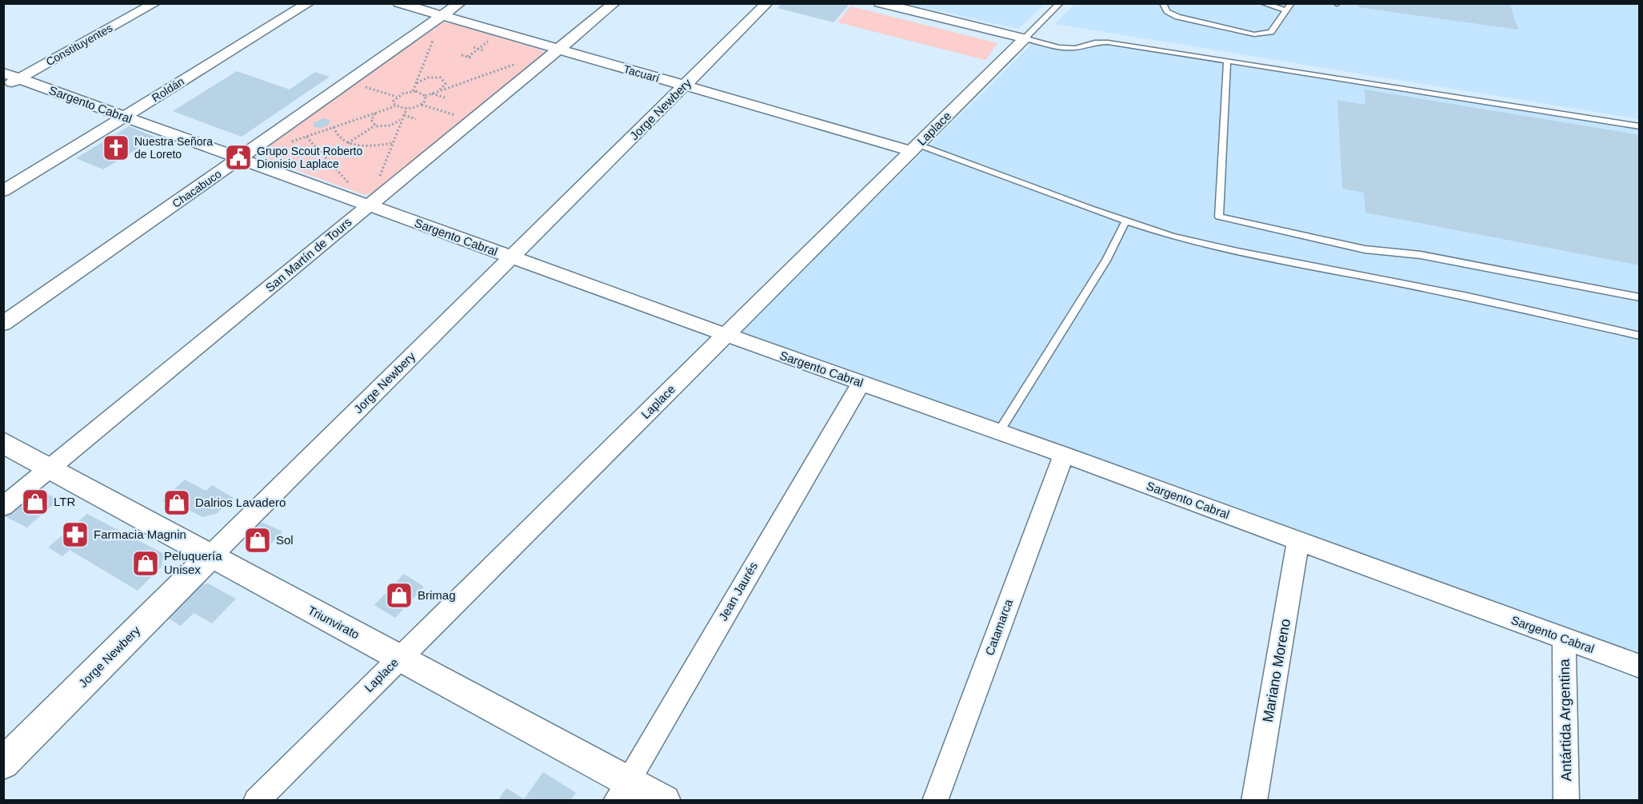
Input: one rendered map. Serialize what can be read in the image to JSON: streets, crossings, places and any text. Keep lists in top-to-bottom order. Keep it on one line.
{"streets":{"street":["Constituyentes","Tacuarí","Roldán","Sargento Cabral","Jorge Newbery","Laplace","Chacabuco","San Martín de Tours","Jean Jaurés","Triunvirato","Catamarca","Mariano Moreno","Antártida Argentina"]},"crossings":[["Constituyentes","Sargento Cabral"],["Tacuarí","Jorge Newbery"],["Tacuarí","Laplace"],["Tacuarí","Chacabuco"],["Tacuarí","San Martín de Tours"],["Roldán","Sargento Cabral"],["Sargento Cabral","Jorge Newbery"],["Sargento Cabral","Laplace"],["Sargento Cabral","Chacabuco"],["Sargento Cabral","San Martín de Tours"],["Sargento Cabral","Jean Jaurés"],["Sargento Cabral","Catamarca"],["Sargento Cabral","Mariano Moreno"],["Sargento Cabral","Antártida Argentina"],["Jorge Newbery","Triunvirato"],["Laplace","Triunvirato"],["San Martín de Tours","Triunvirato"],["Jean Jaurés","Triunvirato"]],"places":{"church":["Nuestra Señora de Loreto"],"public building":["Grupo Scout Roberto Dionisio Laplace"],"shop":["LTR","Dalrios Lavadero","Sol","Peluquería Unisex","Brimag"],"pharmacy":["Farmacia Magnin"]}}
